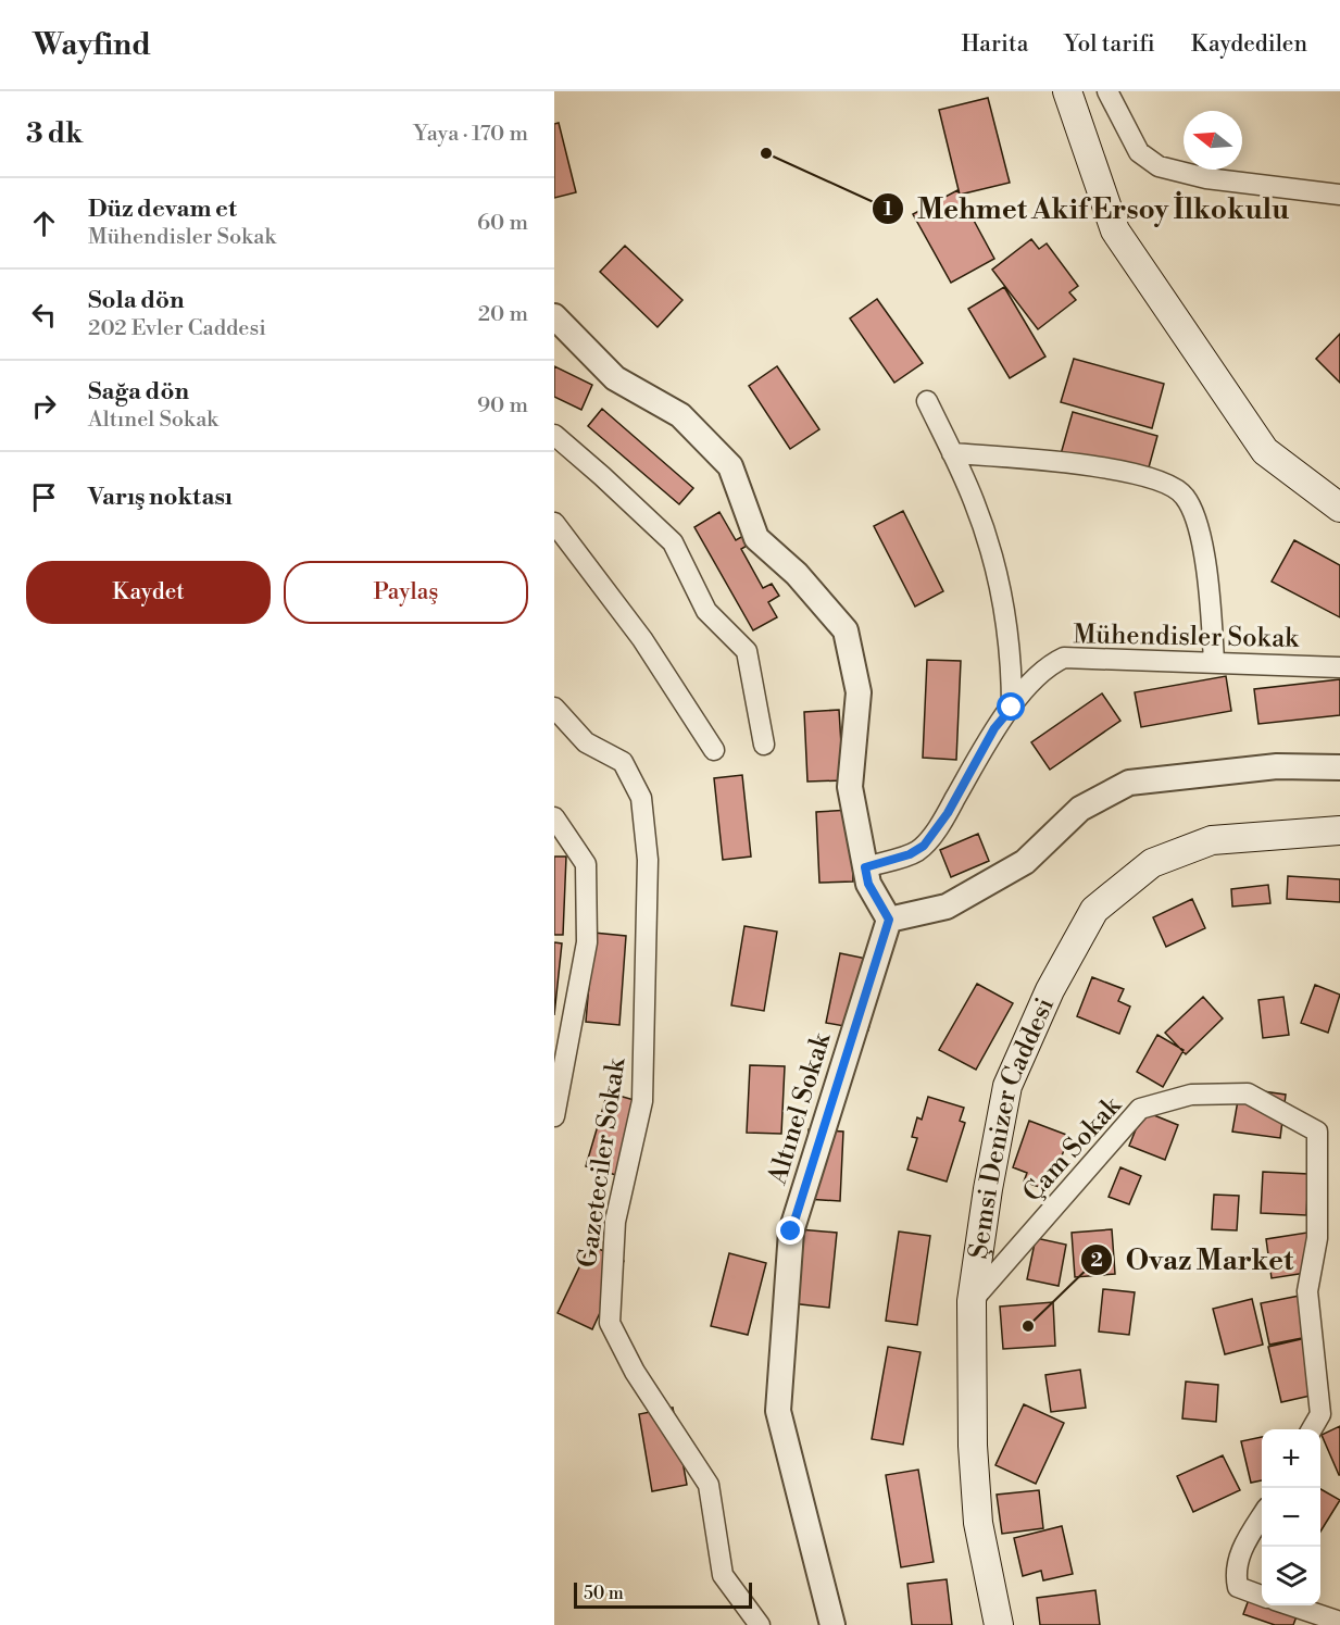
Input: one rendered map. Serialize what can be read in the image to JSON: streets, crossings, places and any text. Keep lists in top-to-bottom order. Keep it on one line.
{"streets":{"main road":["Şemsi Denizer Caddesi"],"street":["Mühendisler Sokak","Altınel Sokak","Çam Sokak","Gazeteciler Sokak"]},"crossings":[["Şemsi Denizer Caddesi","Çam Sokak"]],"places":["Mehmet Akif Ersoy İlkokulu","Ovaz Market"],"scale_bar":"50 m","north":"left","page":{"header":"Wayfind","nav":["Harita","Yol tarifi","Kaydedilen"],"heading":["3 dk","Yaya · 170 m"],"list":[["Düz devam et","Mühendisler Sokak","60 m"],["Sola dön","202 Evler Caddesi","20 m"],["Sağa dön","Altınel Sokak","90 m"],"Varış noktası"],"buttons":["Kaydet","Paylaş"],"map_buttons":["+","−"],"scale":"50 m"}}
